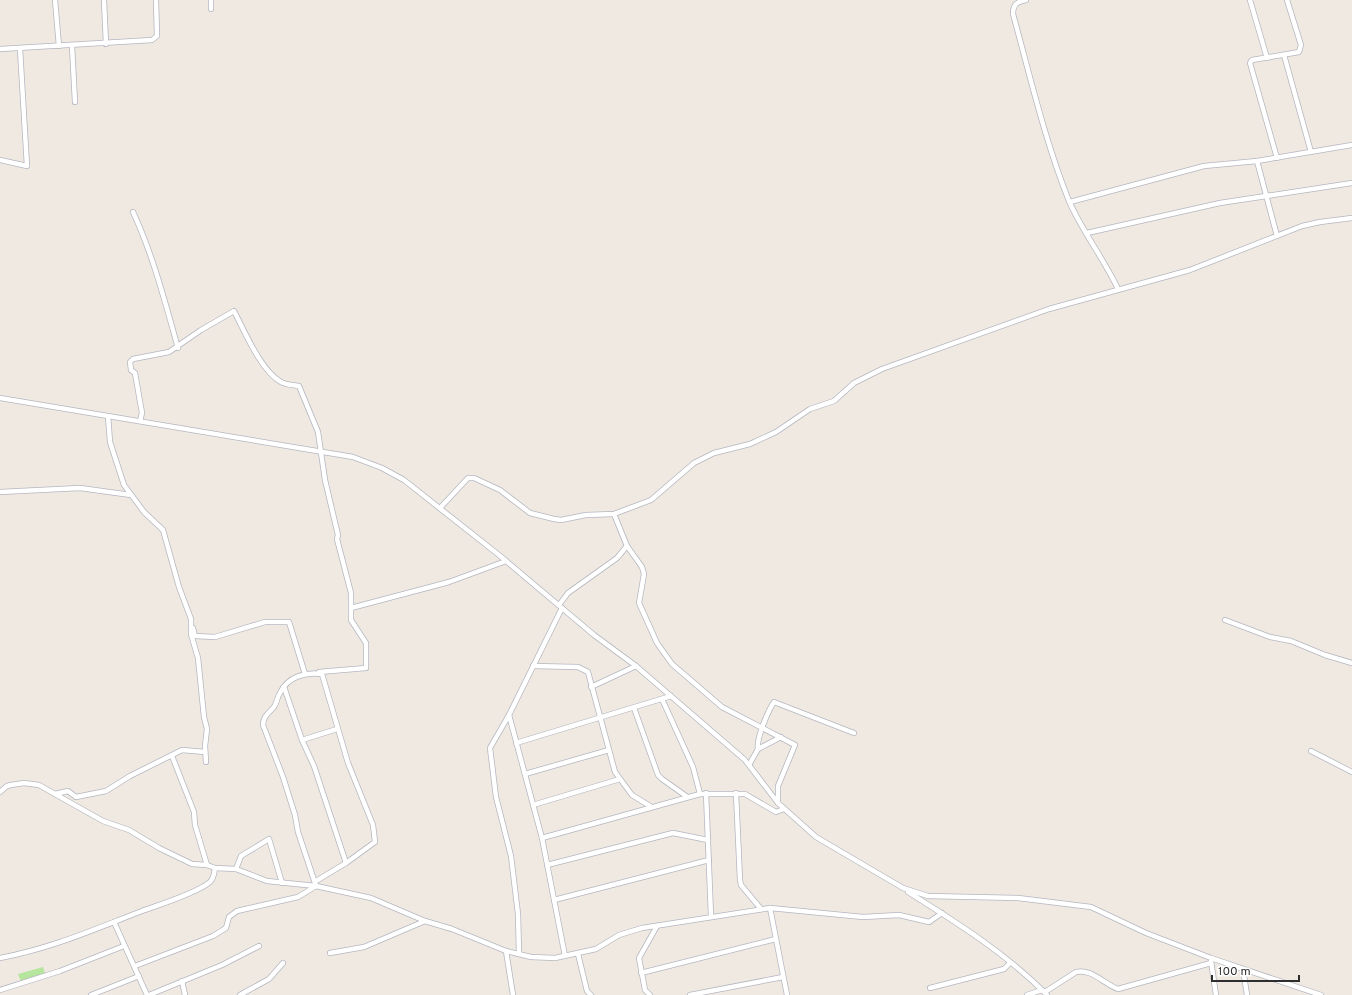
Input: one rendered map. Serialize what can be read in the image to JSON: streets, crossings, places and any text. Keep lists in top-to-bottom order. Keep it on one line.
{"scale_bar":"100 m"}
